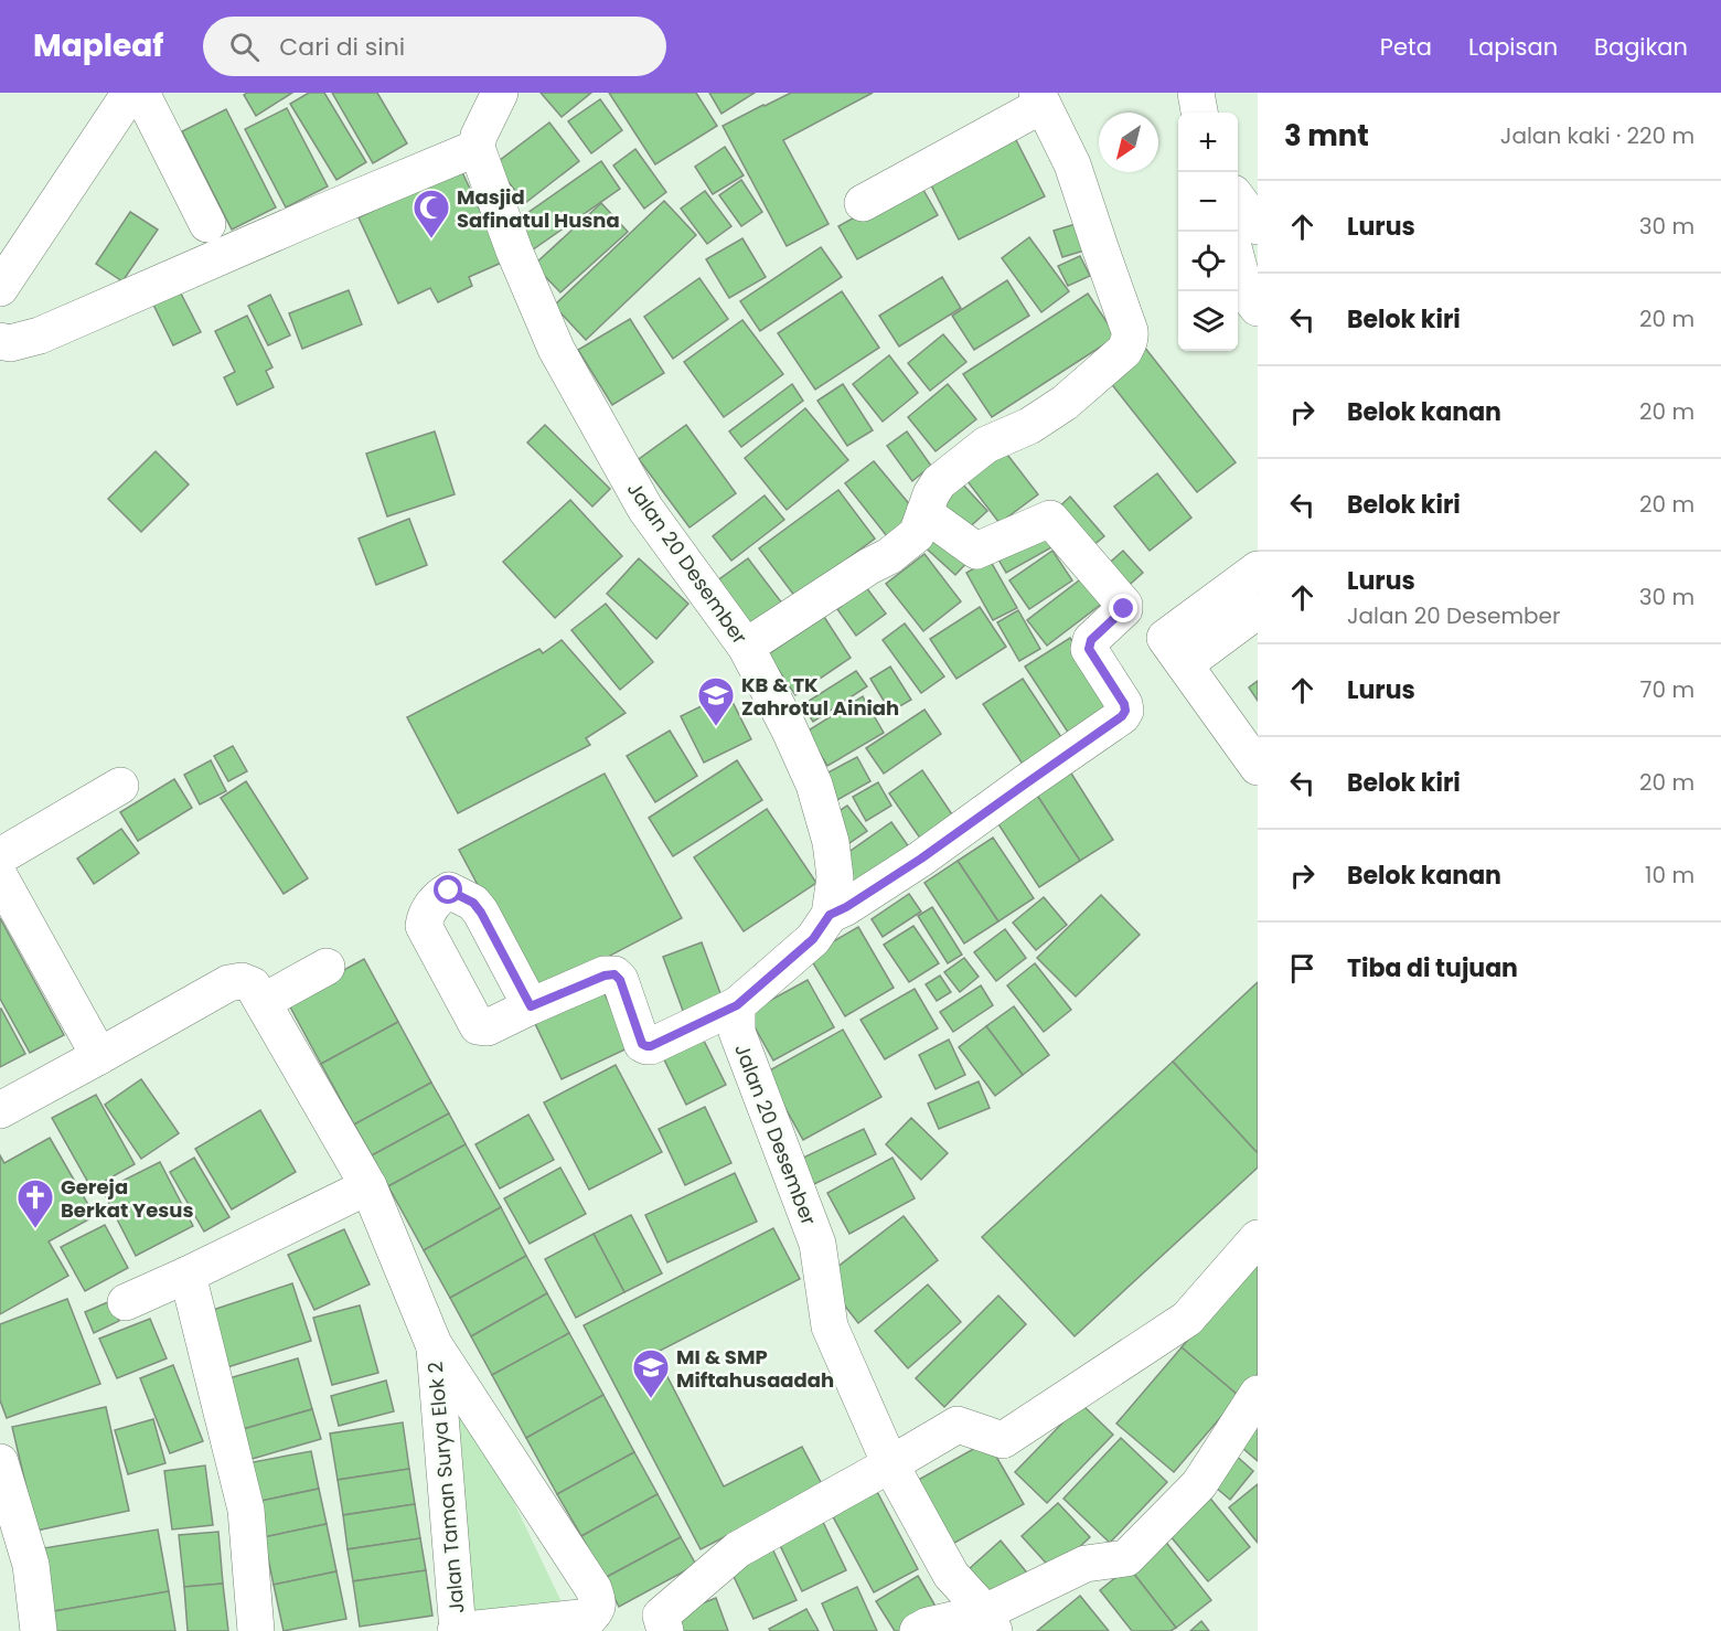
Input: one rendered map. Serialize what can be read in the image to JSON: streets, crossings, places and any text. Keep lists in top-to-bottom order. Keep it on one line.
{"streets":{"street":["Jalan 20 Desember","Jalan Taman Surya Elok 2"]},"places":{"mosque":["Masjid Safinatul Husna"],"school or university":["KB & TK Zahrotul Ainiah","MI & SMP Miftahusaadah"],"church":["Gereja Berkat Yesus"]},"north":"bottom left","page":{"header":"Mapleaf","search":"Cari di sini","nav":["Peta","Lapisan","Bagikan"],"heading":["3 mnt","Jalan kaki · 220 m"],"map_buttons":["+","−"],"list":[["Lurus","30 m"],["Belok kiri","20 m"],["Belok kanan","20 m"],["Belok kiri","20 m"],["Lurus","Jalan 20 Desember","30 m"],["Lurus","70 m"],["Belok kiri","20 m"],["Belok kanan","10 m"],"Tiba di tujuan"]}}
